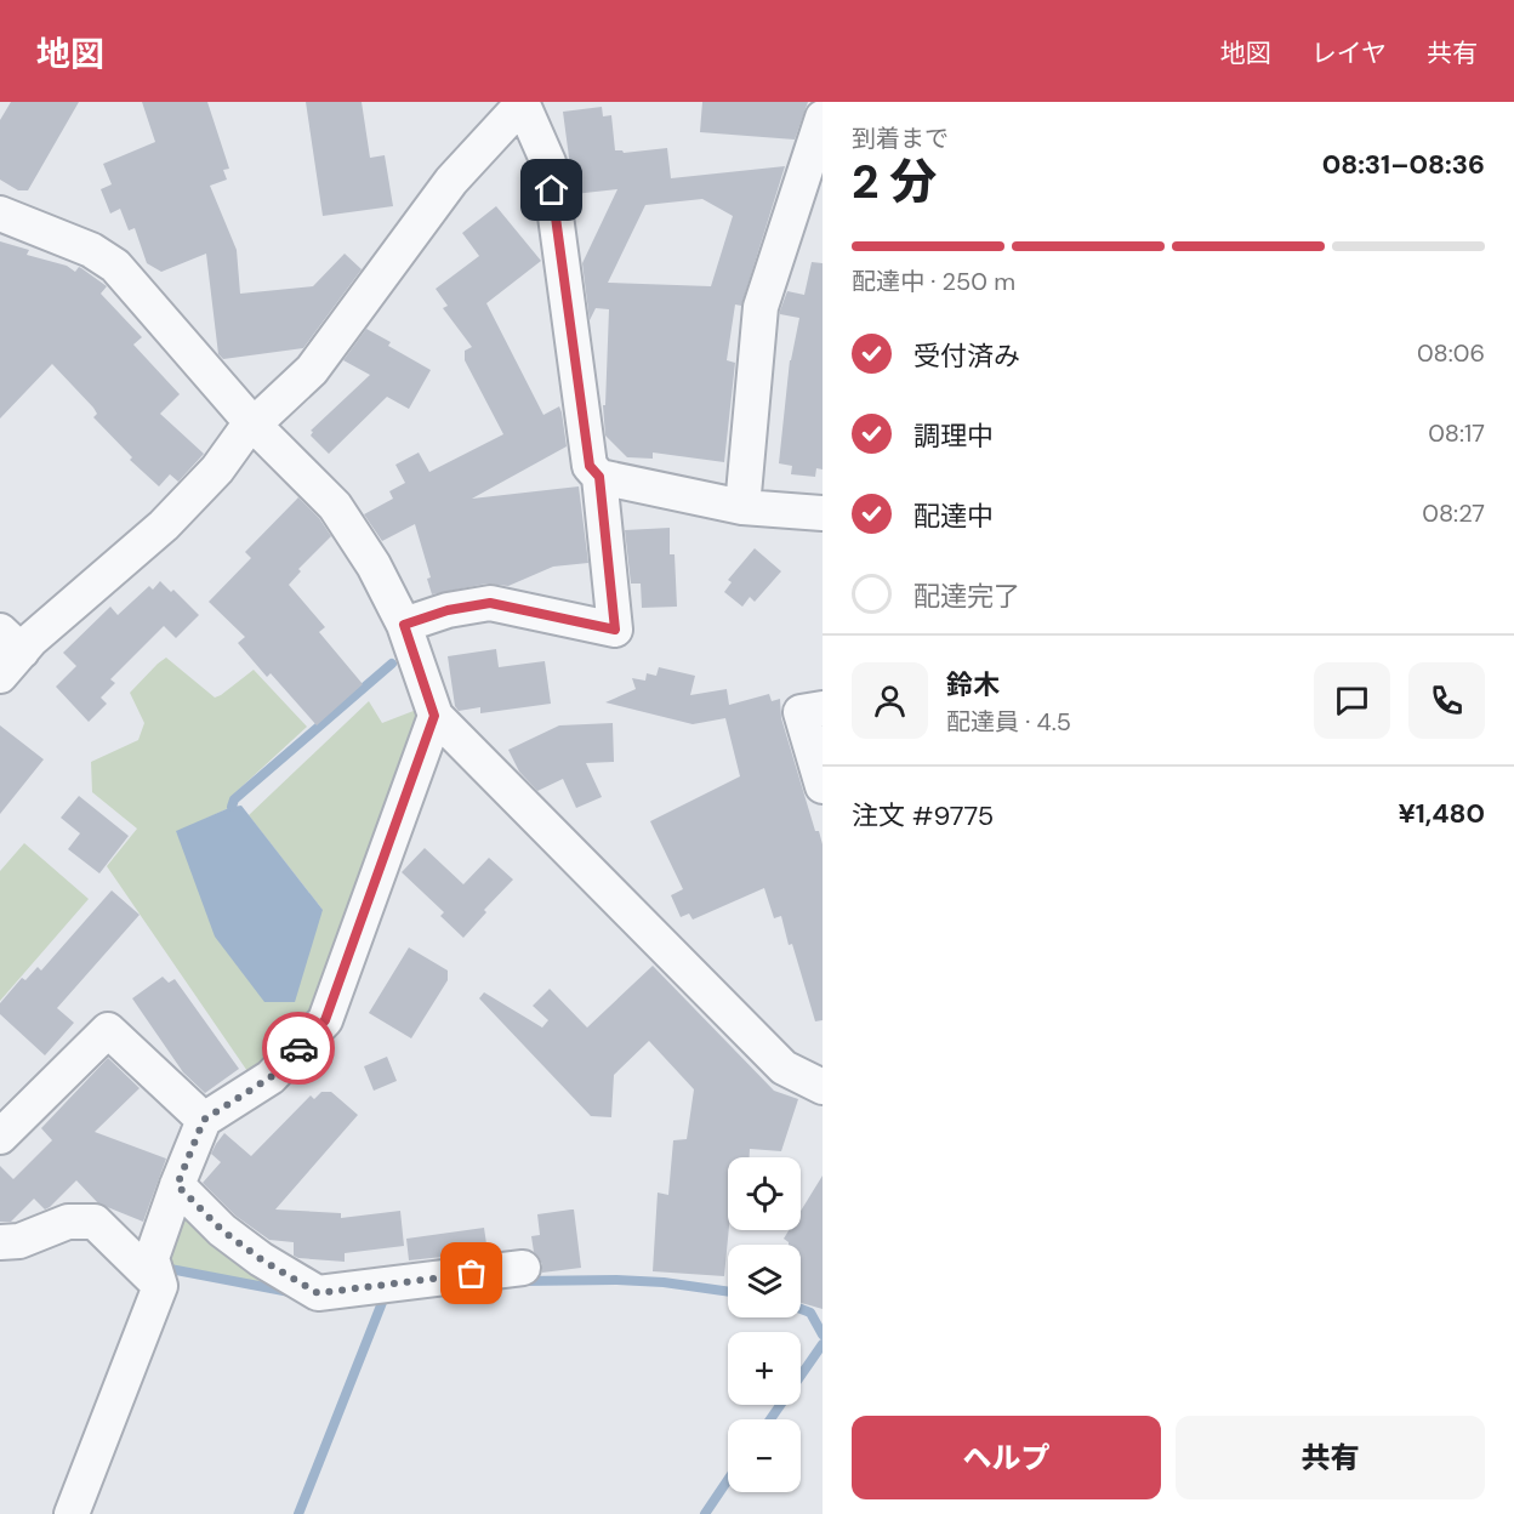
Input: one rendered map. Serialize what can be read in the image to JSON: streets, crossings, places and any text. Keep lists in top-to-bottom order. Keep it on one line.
{"page":{"header":"地図","nav":["地図","レイヤ","共有"],"heading":["2 分","到着まで","08:31–08:36"],"panel":["鈴木","配達員 · 4.5","注文 #9775","¥1,480"],"bar":"配達中 · 250 m","list":[["受付済み","08:06"],["調理中","08:17"],["配達中","08:27"],"配達完了"],"map_buttons":["+","−"],"buttons":["ヘルプ","共有"]}}
